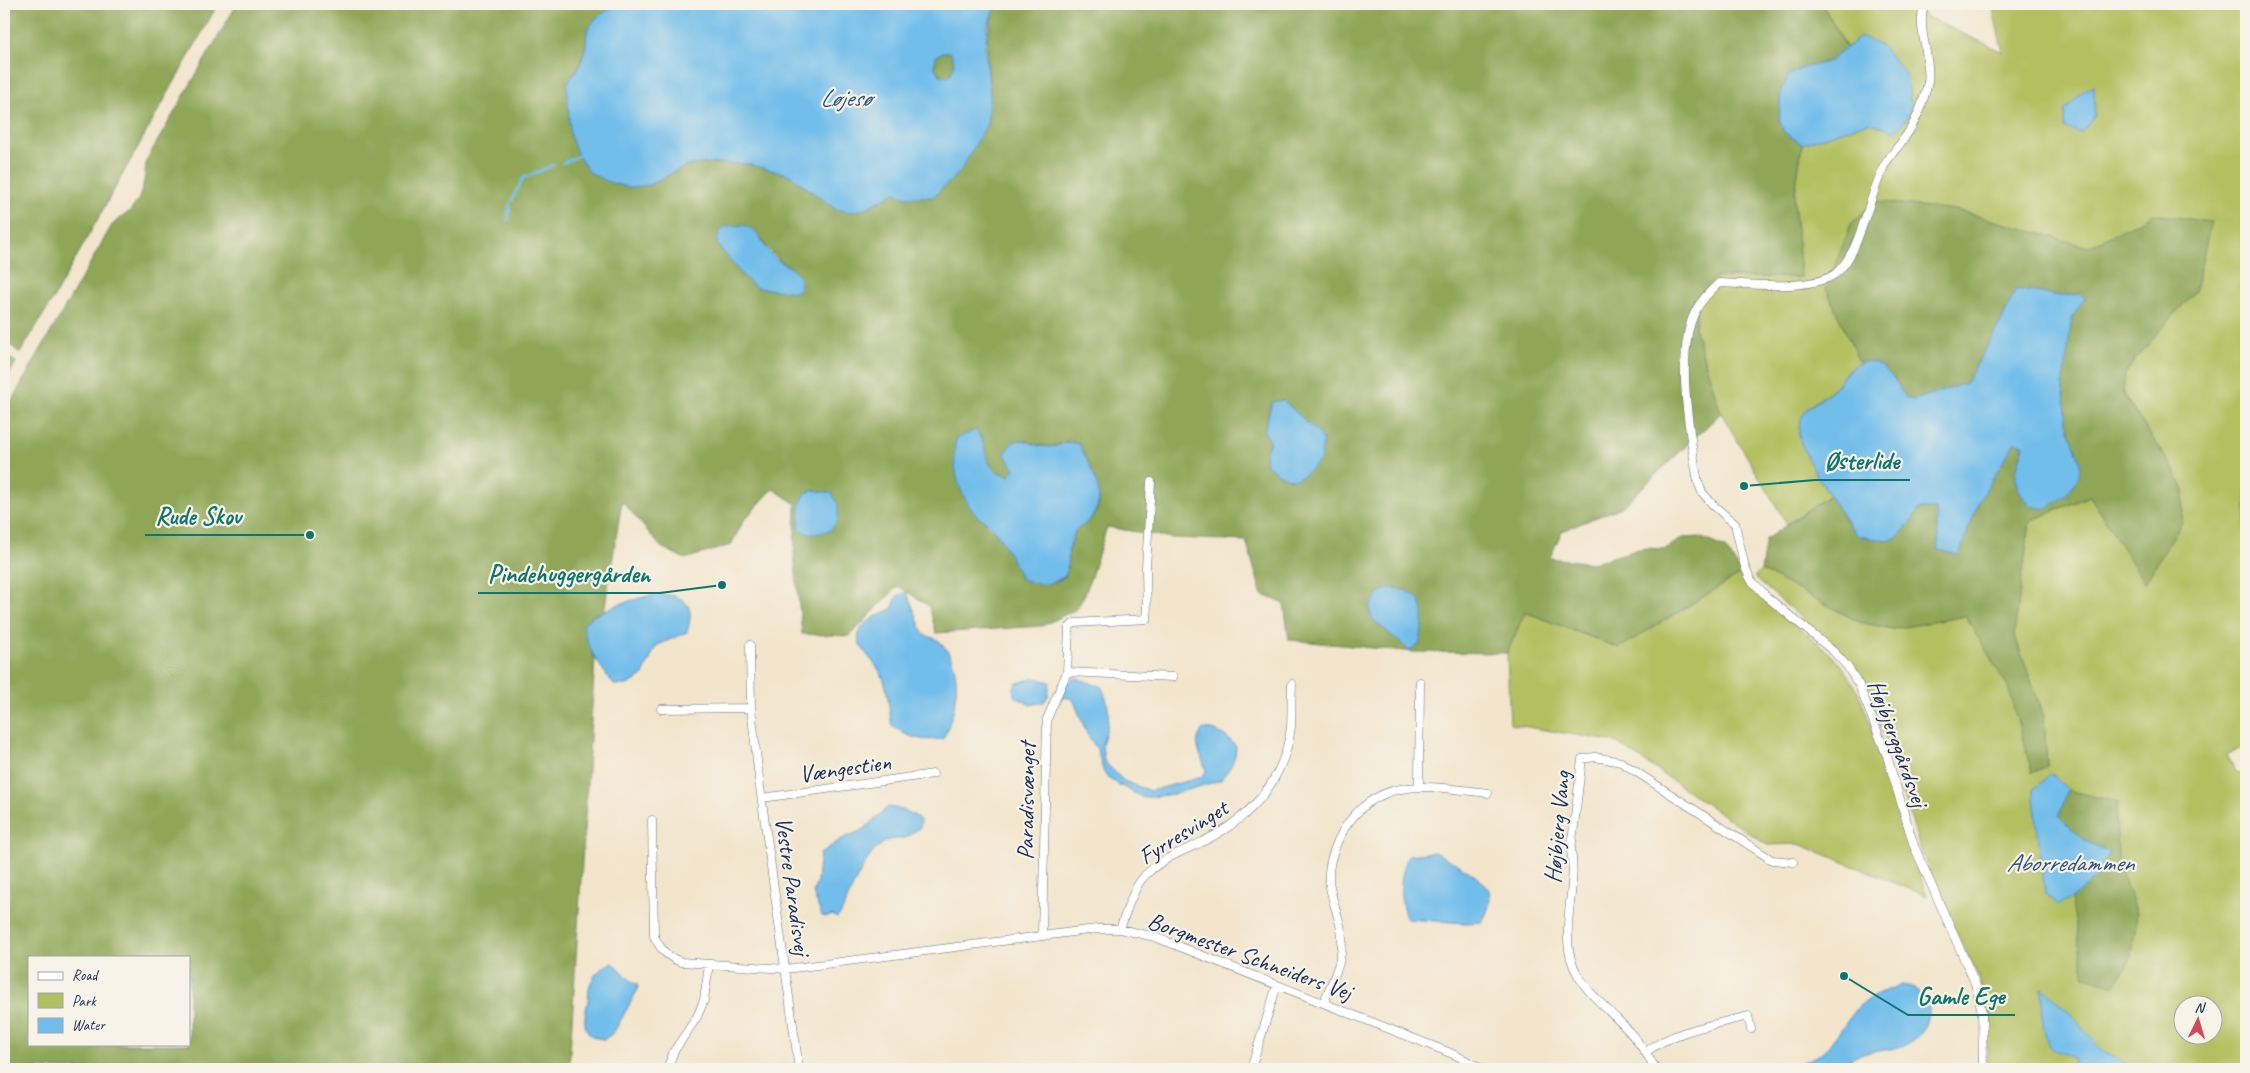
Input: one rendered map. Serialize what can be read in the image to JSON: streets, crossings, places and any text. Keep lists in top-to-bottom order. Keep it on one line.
{"streets":{"street":["Højbjerggårdsvej","Vængestien","Paradisvænget","Højbjerg Vang","Fyrresvinget","Vestre Paradisvej","Borgmester Schneiders Vej"]},"crossings":[["Vængestien","Vestre Paradisvej"],["Paradisvænget","Borgmester Schneiders Vej"],["Fyrresvinget","Borgmester Schneiders Vej"],["Vestre Paradisvej","Borgmester Schneiders Vej"]],"water":["Løjesø","Aborredammen"],"places":["Østerlide","Rude Skov","Pindehuggergården","Gamle Ege"],"legend":["Road","Park","Water"],"north":"top"}
